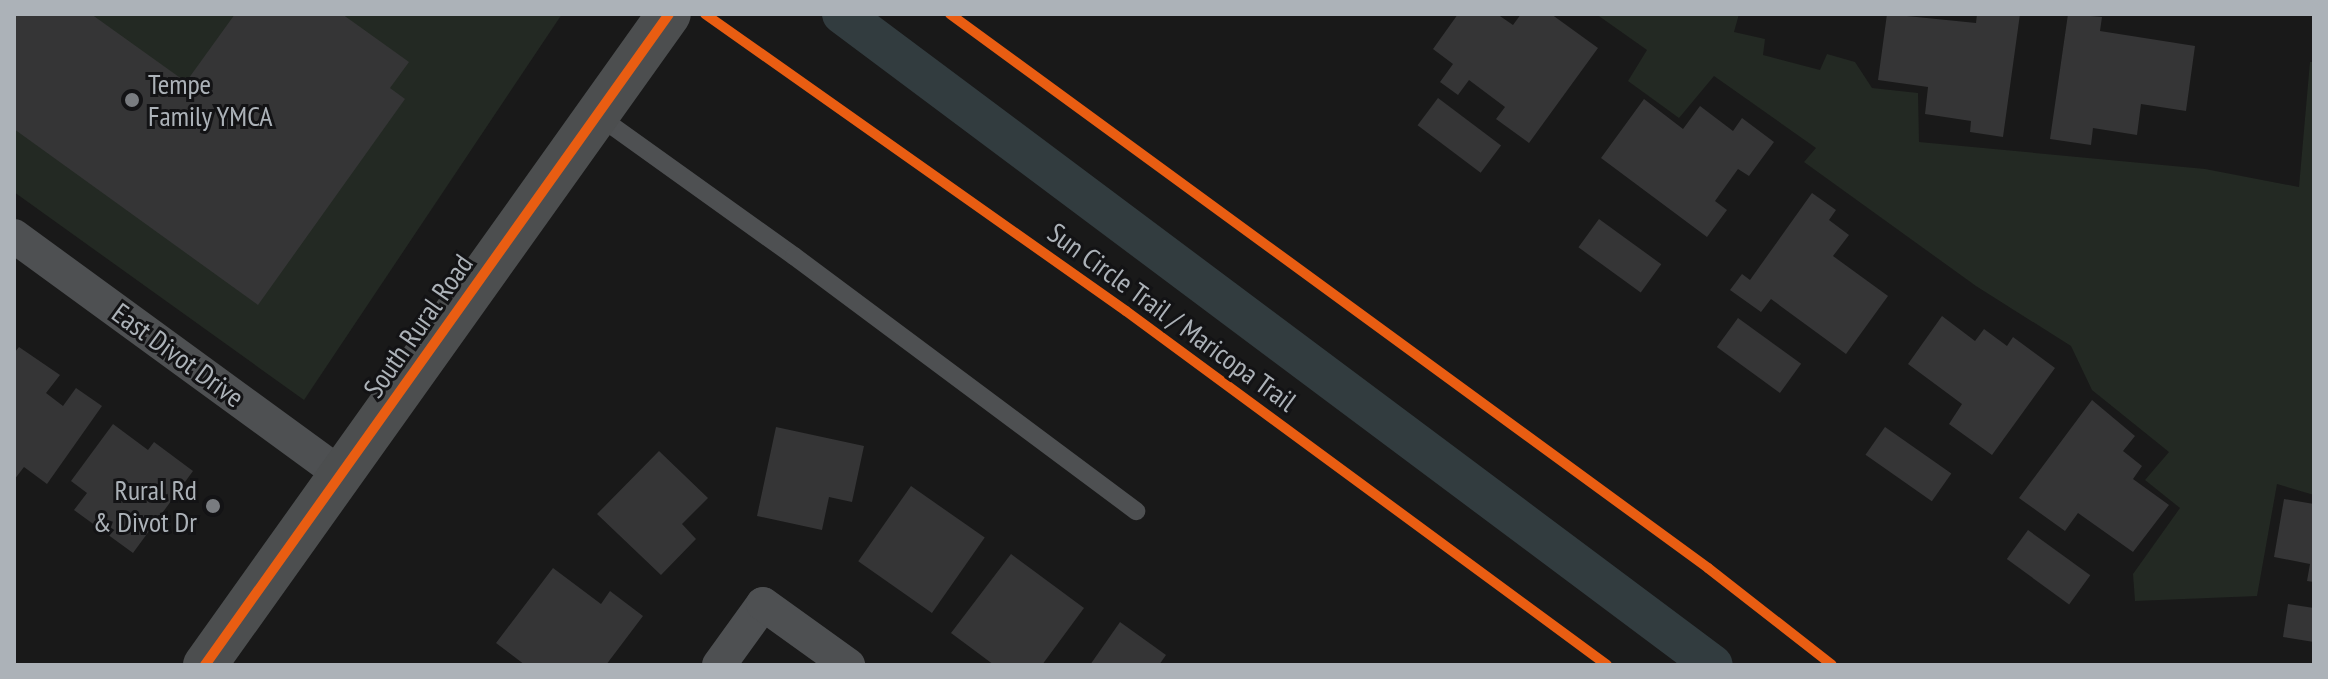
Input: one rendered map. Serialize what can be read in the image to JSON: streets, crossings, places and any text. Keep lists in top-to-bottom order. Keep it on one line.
{"streets":{"main road":["South Rural Road"],"street":["East Divot Drive"],"cycle path":["Sun Circle Trail / Maricopa Trail"]},"crossings":[["South Rural Road","East Divot Drive"]],"places":["Tempe Family YMCA","Rural Rd & Divot Dr"]}
